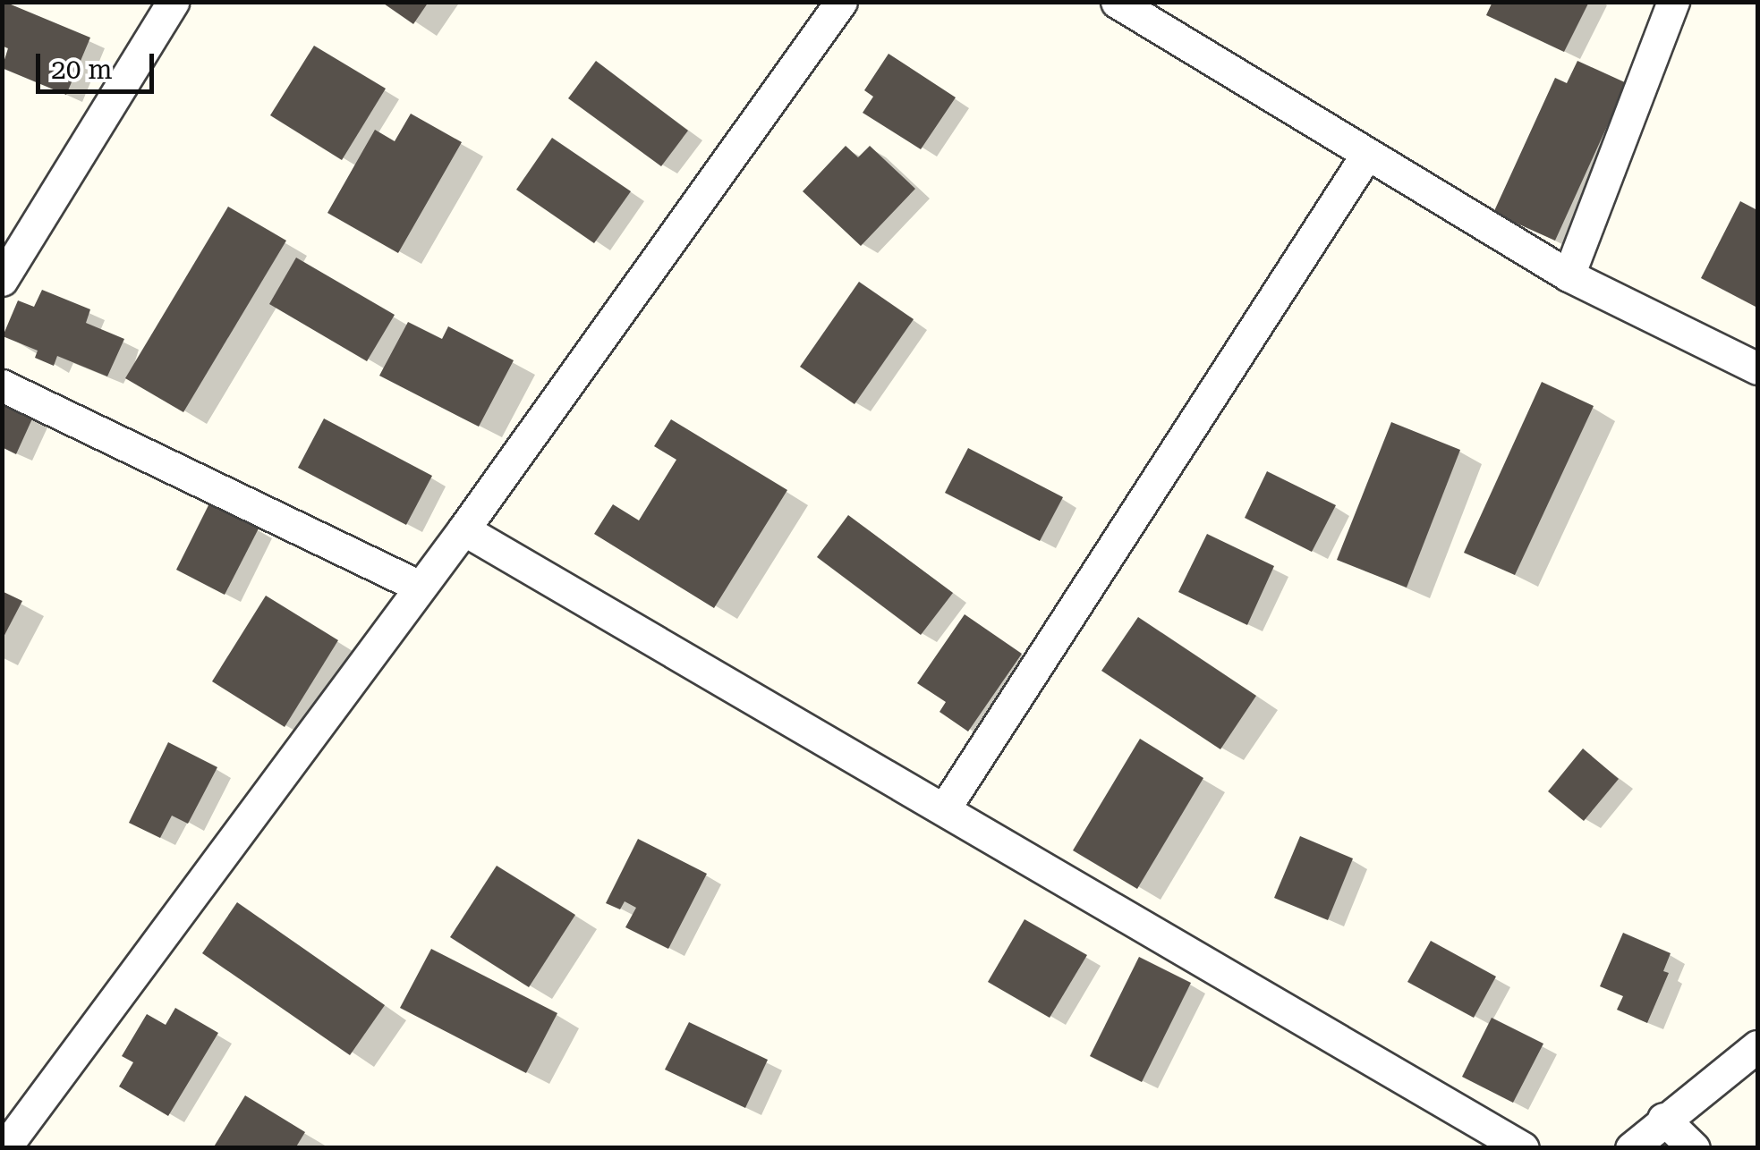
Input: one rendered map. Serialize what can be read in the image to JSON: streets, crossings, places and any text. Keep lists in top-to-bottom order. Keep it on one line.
{"scale_bar":"20 m"}
